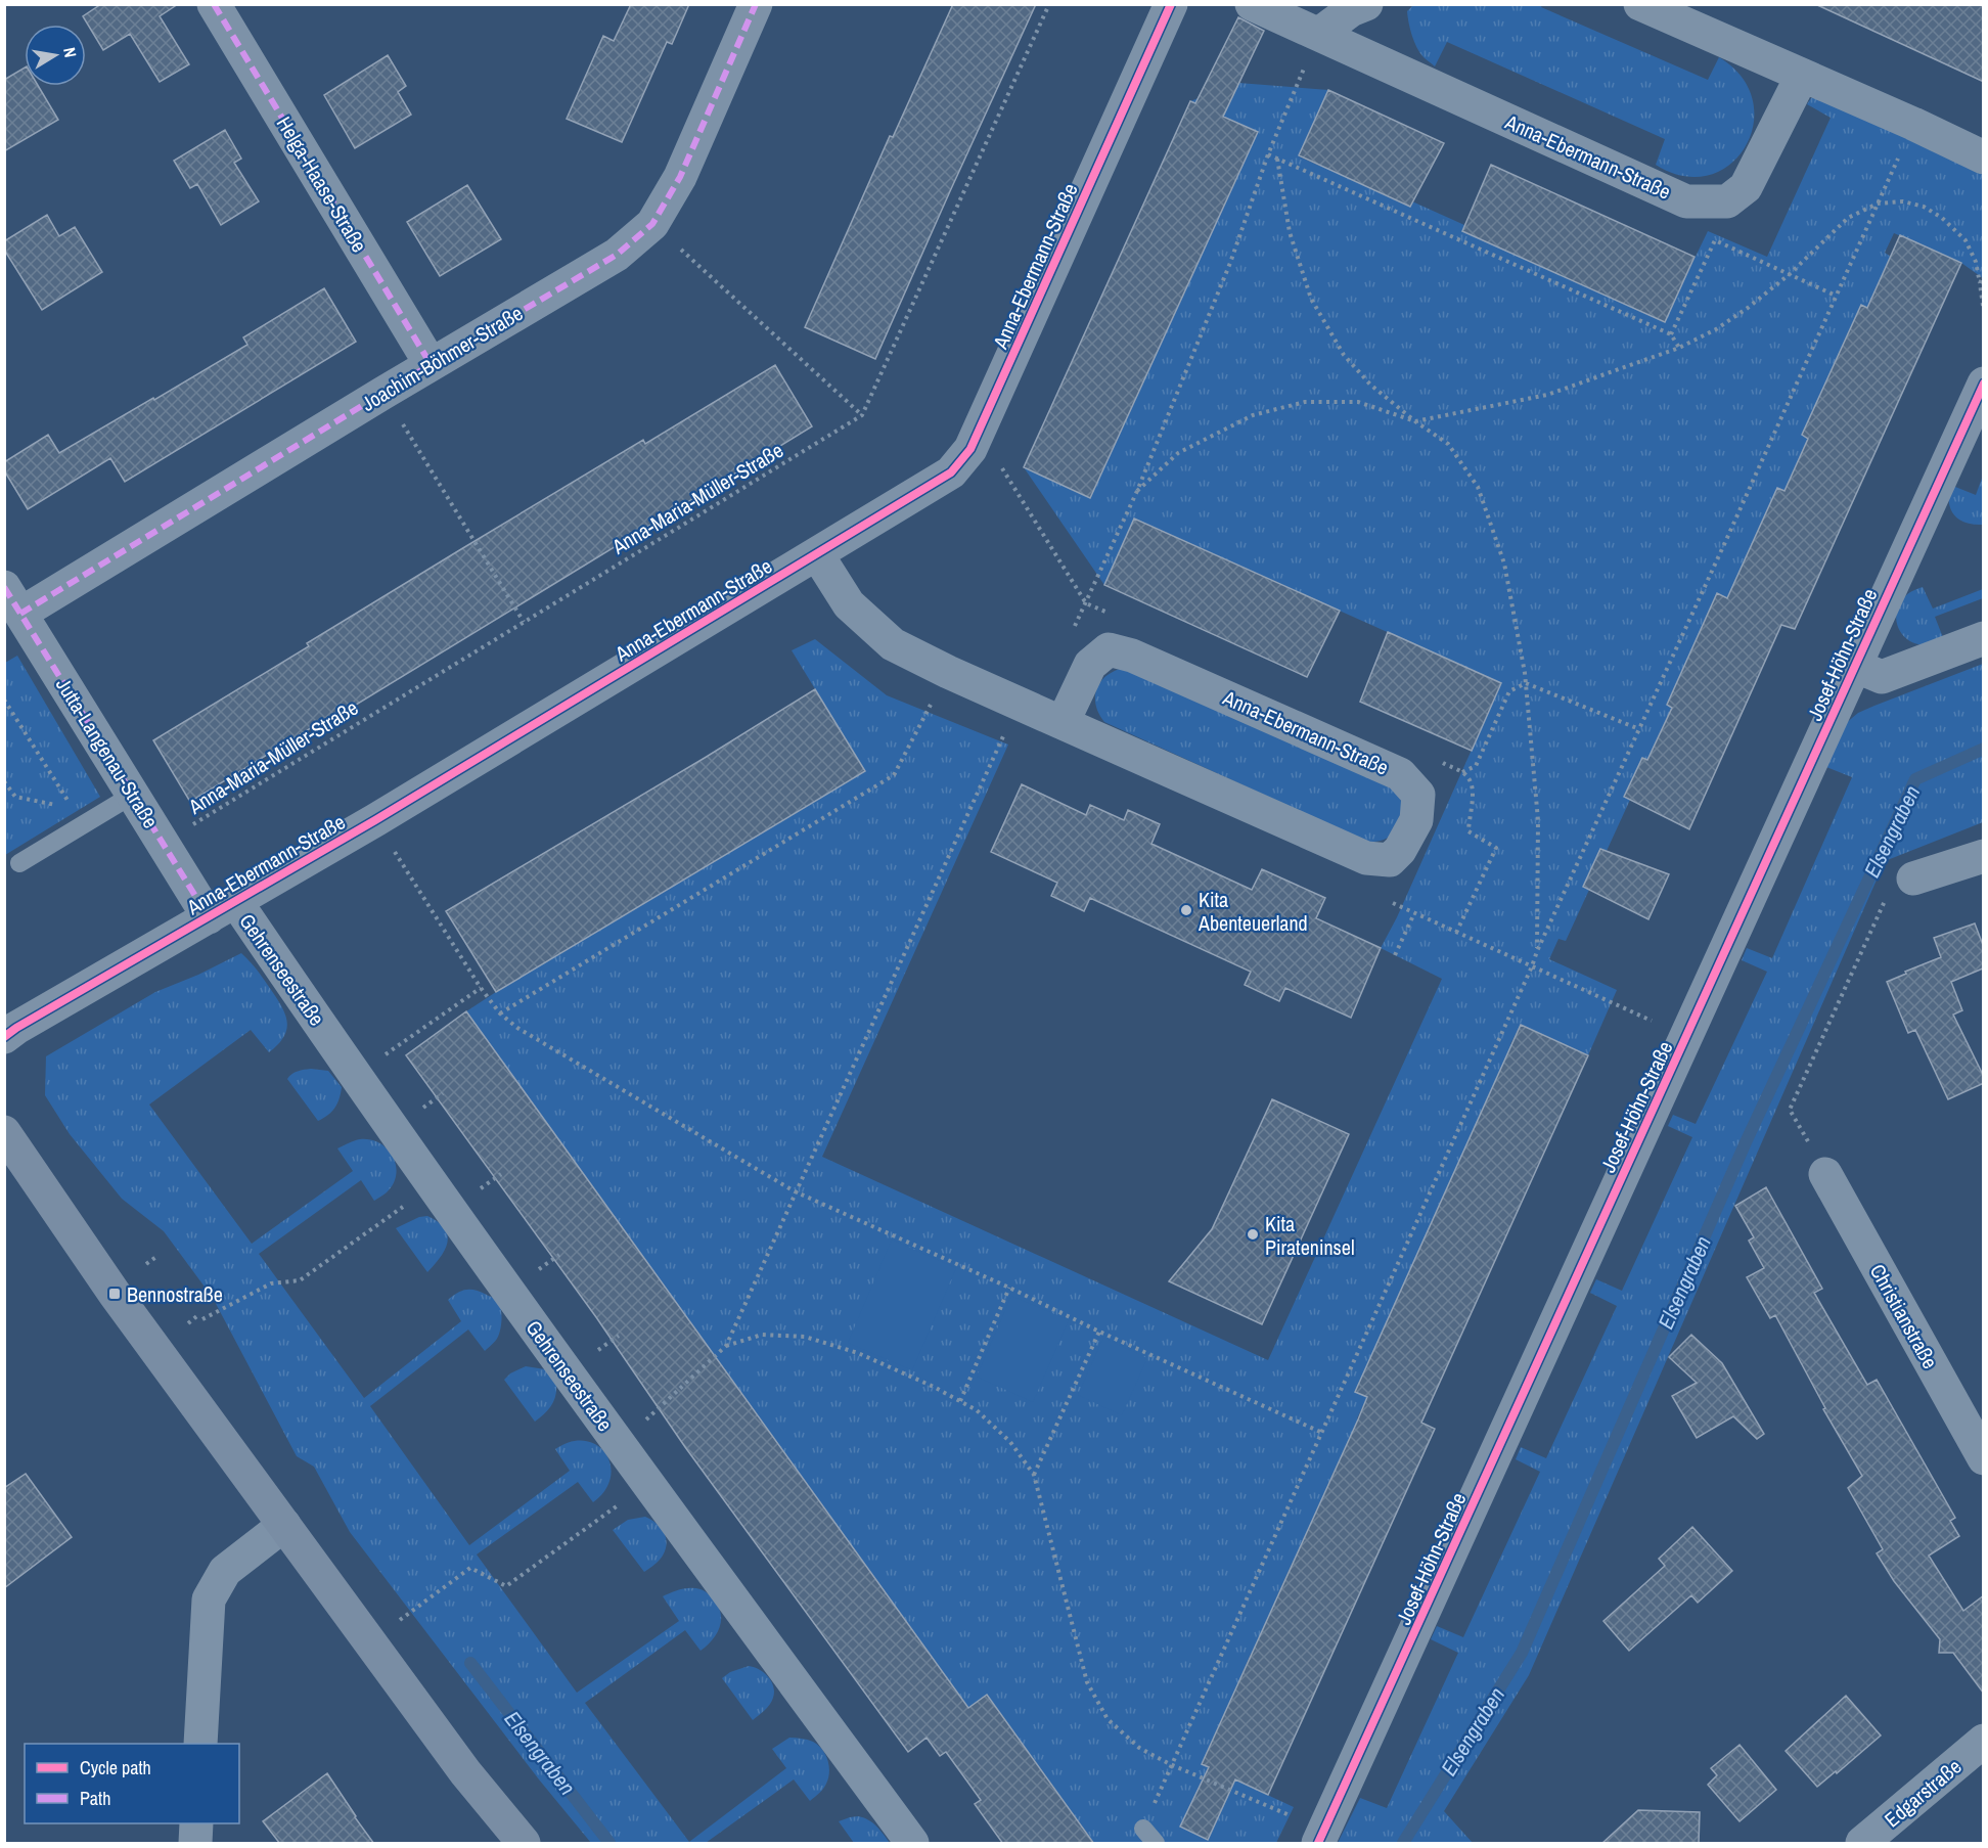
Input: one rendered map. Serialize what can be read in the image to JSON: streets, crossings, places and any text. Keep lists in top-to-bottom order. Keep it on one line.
{"streets":{"street":["Anna-Ebermann-Straße","Helga-Haase-Straße","Joachim-Böhmer-Straße","Josef-Höhn-Straße","Jutta-Langenau-Straße","Gehrenseestraße","Christianstraße","Edgarstraße"],"path":["Anna-Maria-Müller-Straße"]},"crossings":[["Anna-Ebermann-Straße","Jutta-Langenau-Straße"],["Anna-Ebermann-Straße","Gehrenseestraße"],["Helga-Haase-Straße","Joachim-Böhmer-Straße"],["Joachim-Böhmer-Straße","Jutta-Langenau-Straße"],["Anna-Maria-Müller-Straße","Jutta-Langenau-Straße"],["Jutta-Langenau-Straße","Gehrenseestraße"]],"water":["Elsengraben"],"places":{"other":["Kita Abenteuerland","Kita Pirateninsel"],"transit":["Bennostraße"]},"legend":["Cycle path","Path"],"north":"right"}
